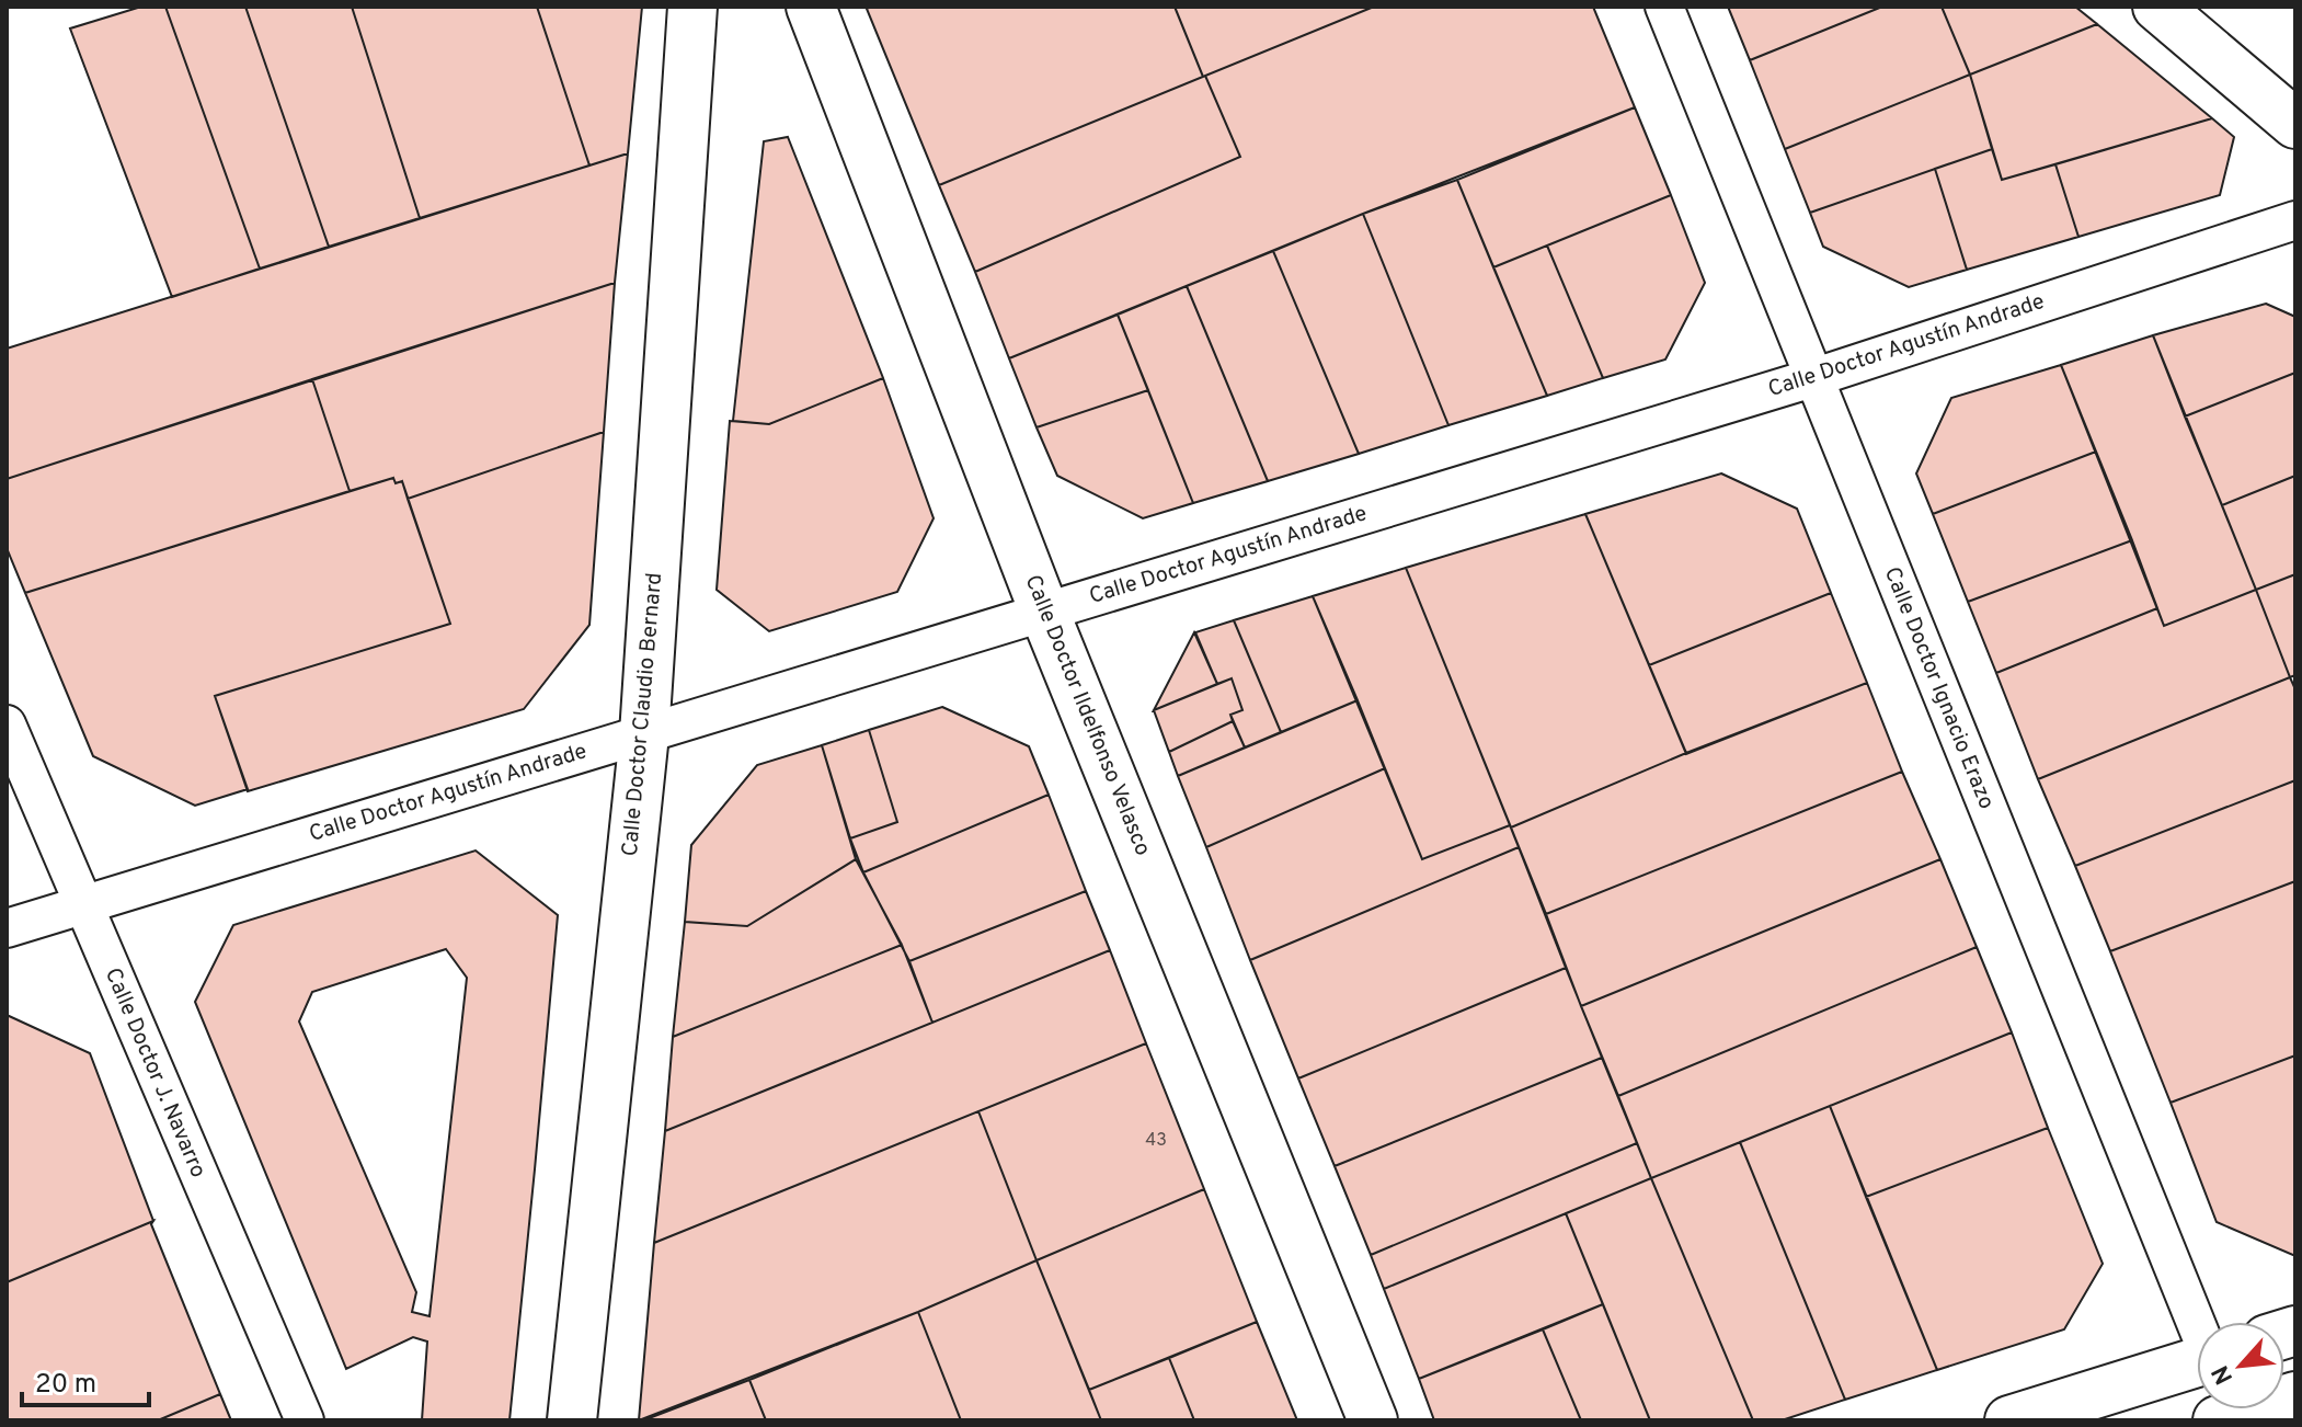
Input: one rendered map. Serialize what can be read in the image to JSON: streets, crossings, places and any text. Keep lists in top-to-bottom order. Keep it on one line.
{"streets":{"street":["Calle Doctor Agustín Andrade","Calle Doctor Ignacio Erazo","Calle Doctor Claudio Bernard","Calle Doctor Ildelfonso Velasco","Calle Doctor J. Navarro"]},"crossings":[["Calle Doctor Agustín Andrade","Calle Doctor Ignacio Erazo"],["Calle Doctor Agustín Andrade","Calle Doctor Claudio Bernard"],["Calle Doctor Agustín Andrade","Calle Doctor Ildelfonso Velasco"],["Calle Doctor Agustín Andrade","Calle Doctor J. Navarro"]],"house_numbers":["43"],"scale_bar":"20 m","north":"bottom left"}
